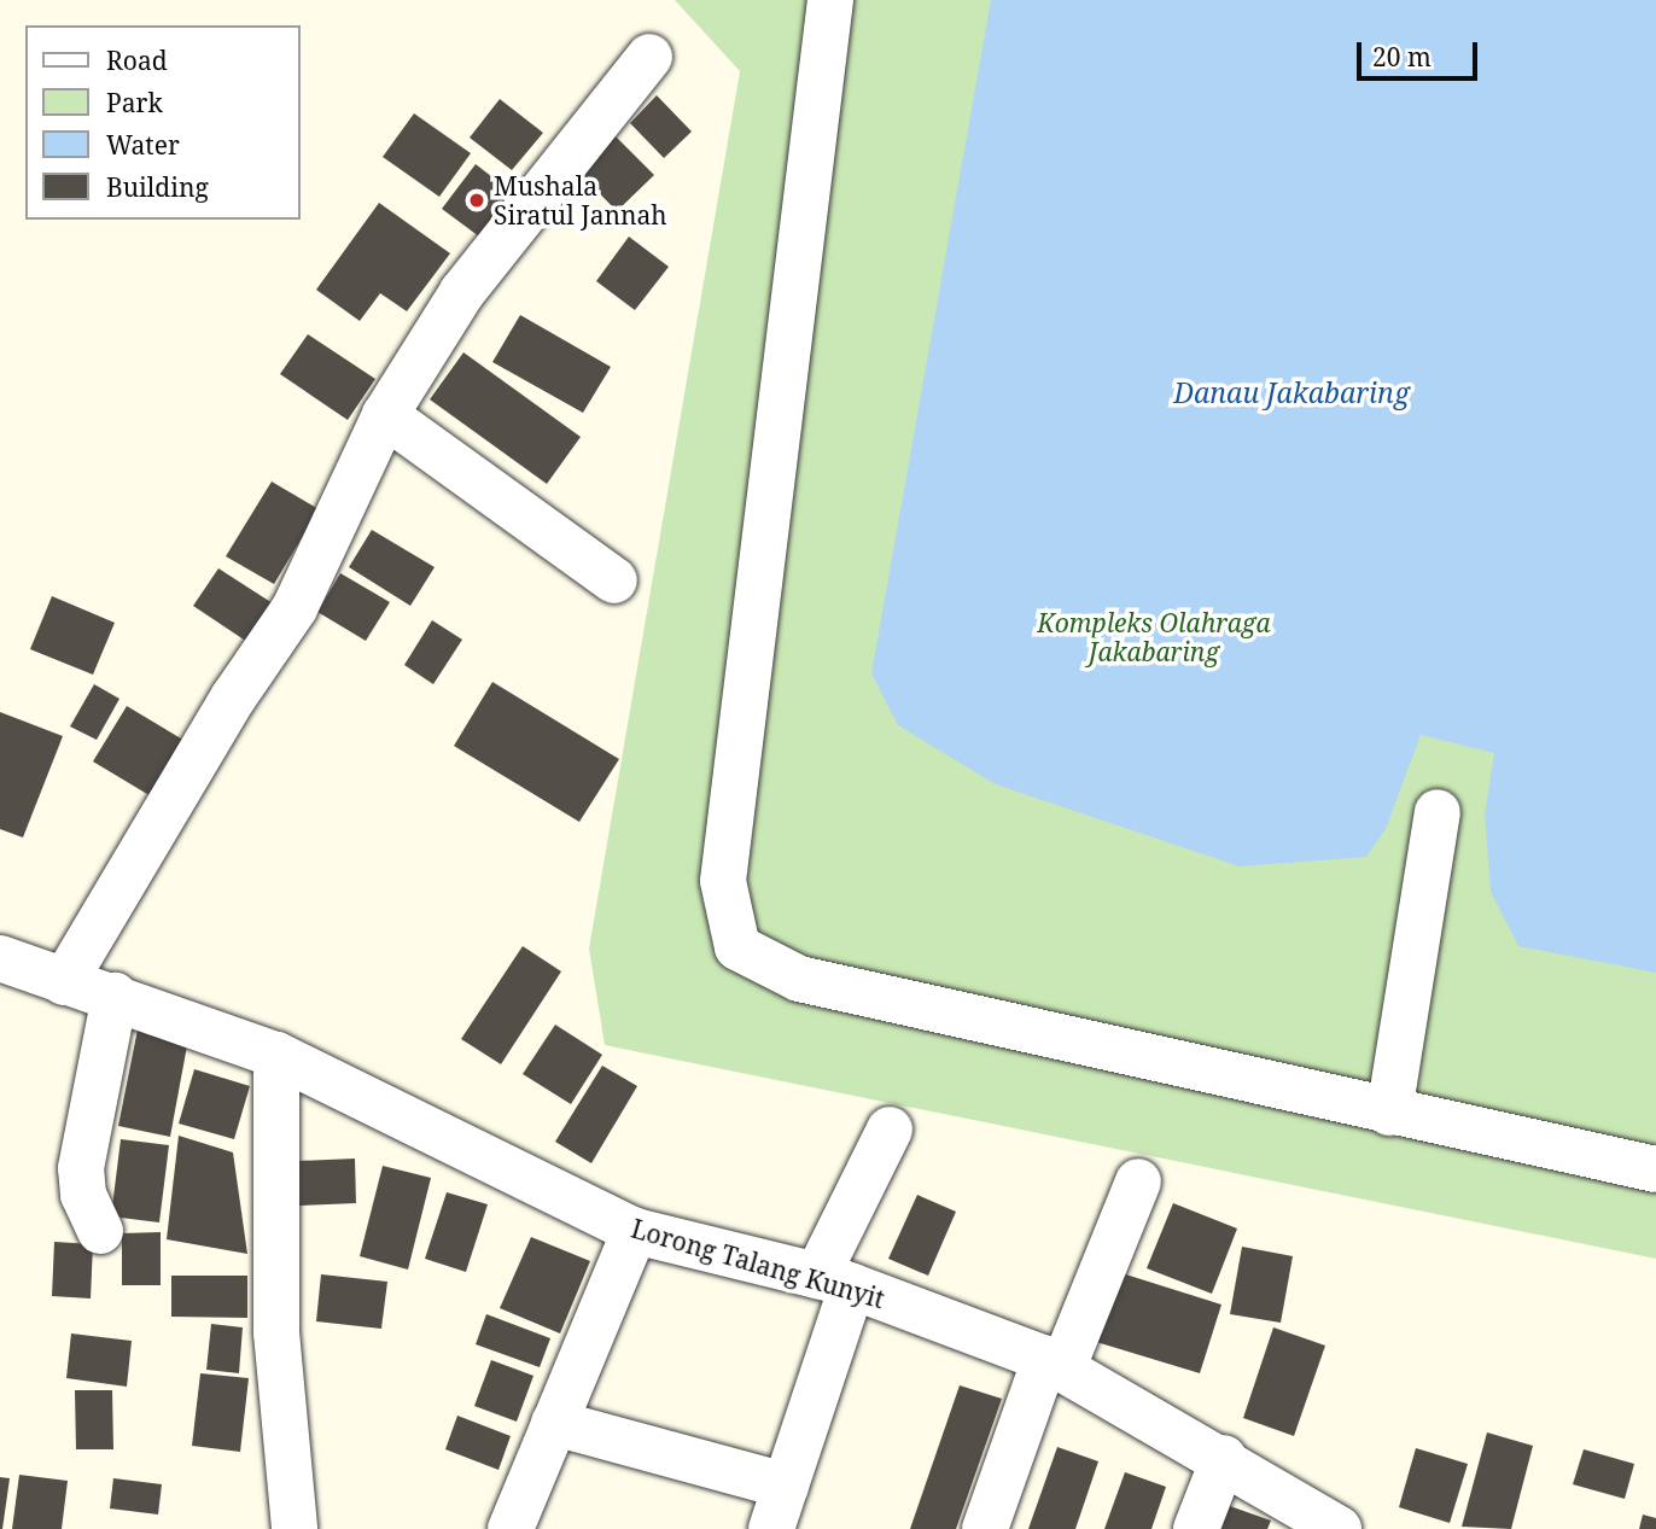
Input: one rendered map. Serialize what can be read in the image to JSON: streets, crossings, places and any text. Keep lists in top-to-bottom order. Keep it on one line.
{"streets":{"street":["Lorong Talang Kunyit"]},"water":["Danau Jakabaring"],"parks":["Kompleks Olahraga Jakabaring"],"places":["Mushala Siratul Jannah"],"legend":["Road","Park","Water","Building"],"scale_bar":"20 m"}
